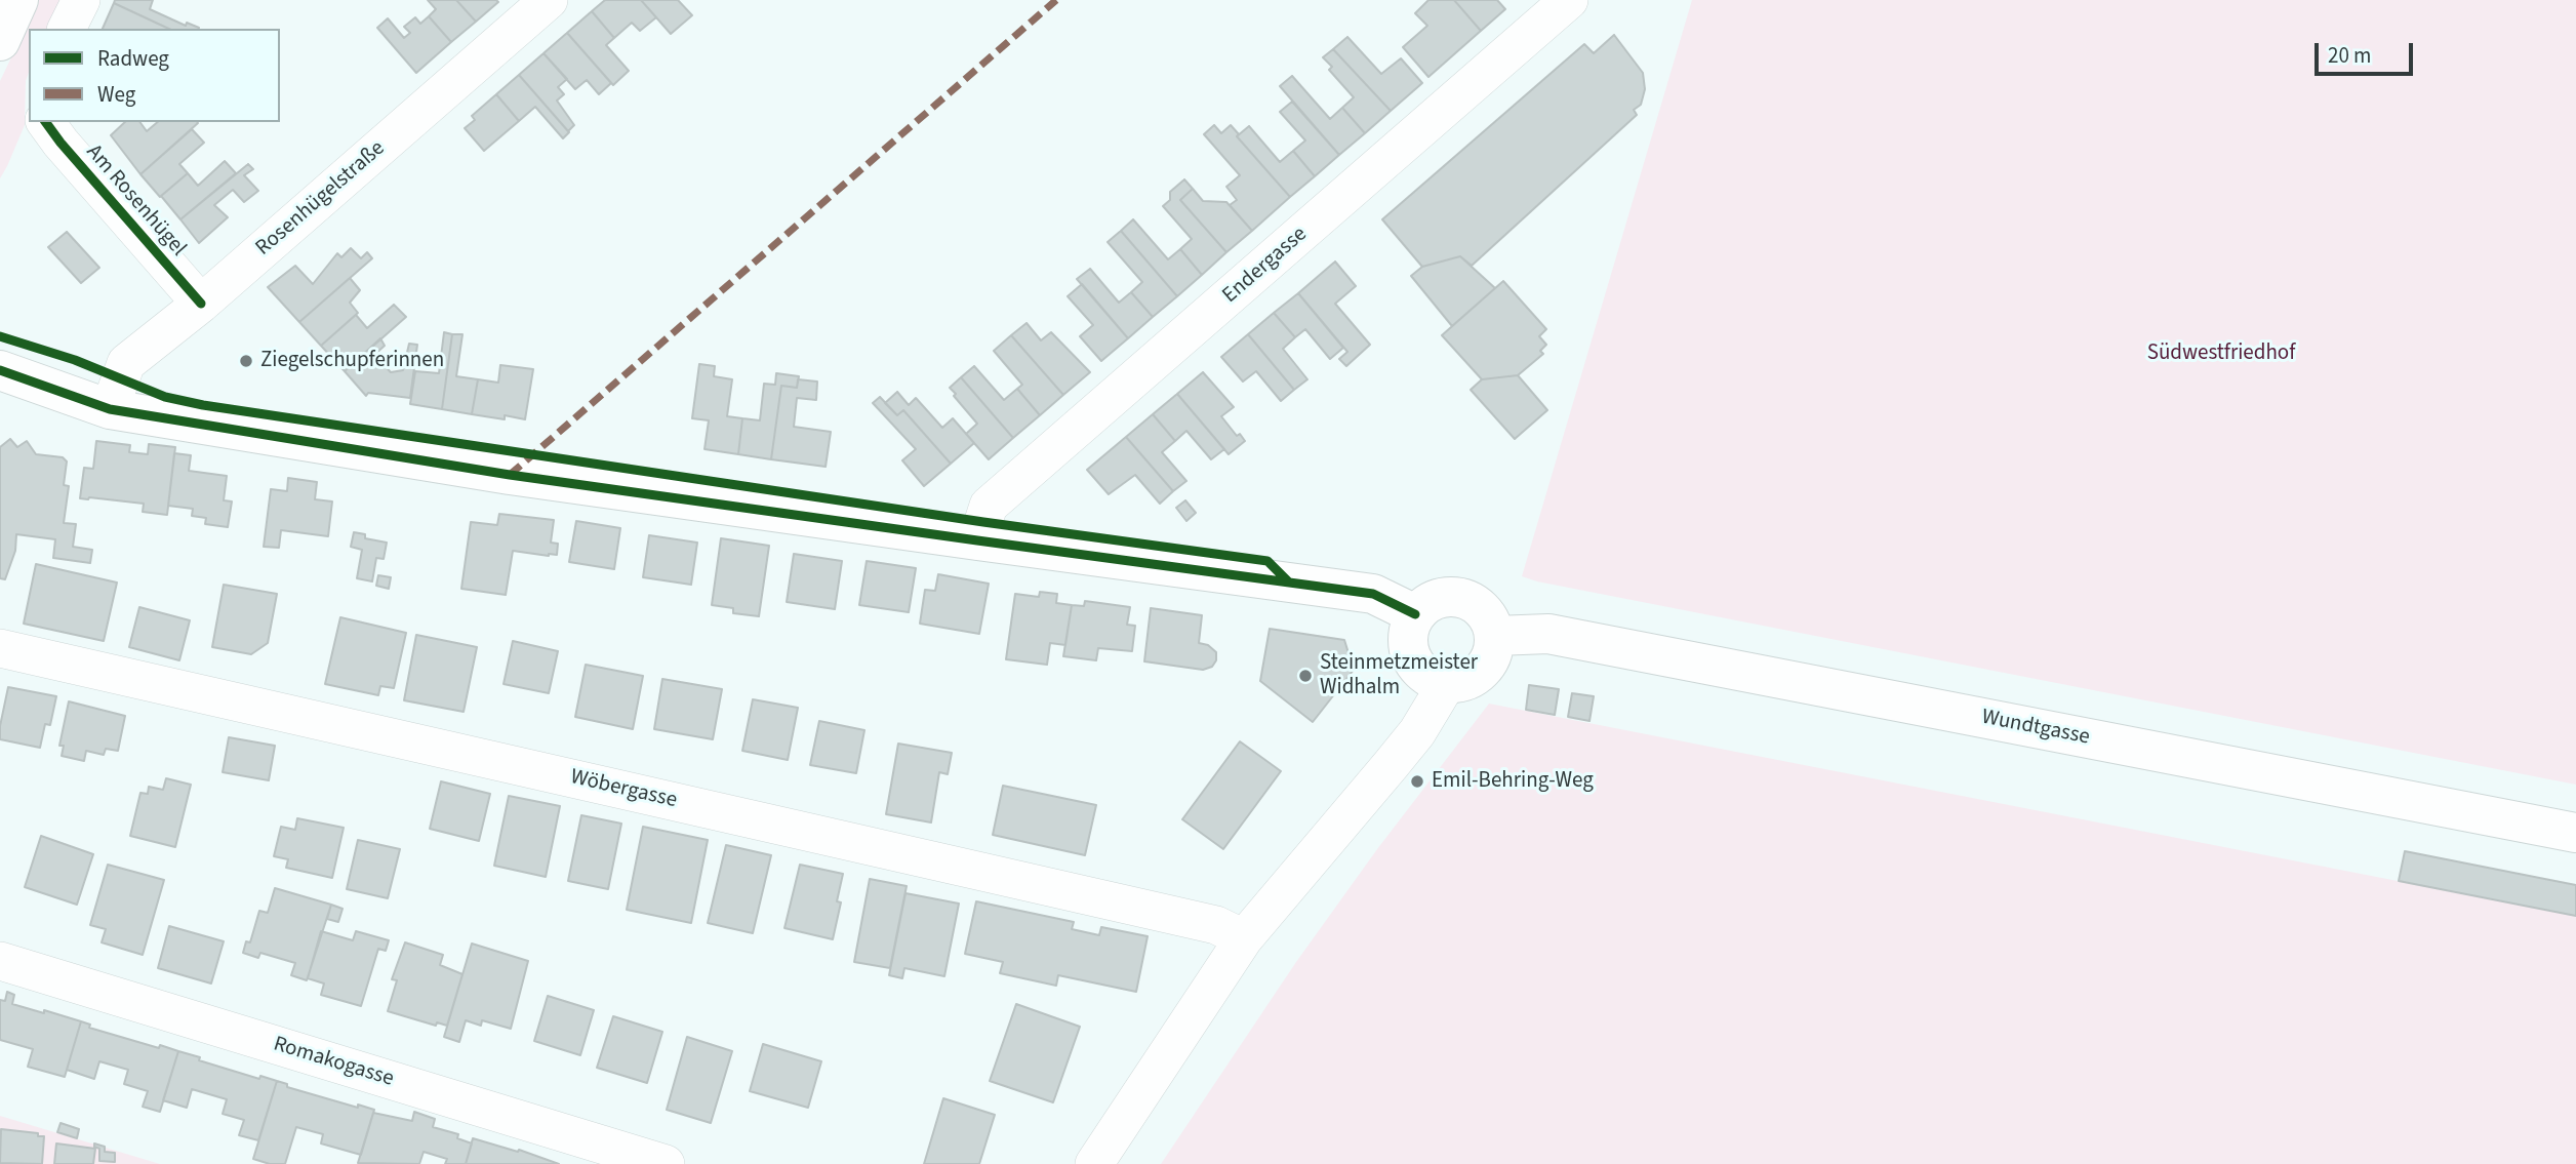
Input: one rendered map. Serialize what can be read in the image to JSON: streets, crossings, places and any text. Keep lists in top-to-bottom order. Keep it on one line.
{"streets":{"street":["Rosenhügelstraße","Am Rosenhügel","Endergasse","Wundtgasse","Wöbergasse","Romakogasse"]},"crossings":[["Rosenhügelstraße","Am Rosenhügel"]],"parks":["Südwestfriedhof"],"places":["Ziegelschupferinnen","Steinmetzmeister Widhalm","Emil-Behring-Weg"],"legend":["Radweg","Weg"],"scale_bar":"20 m"}
